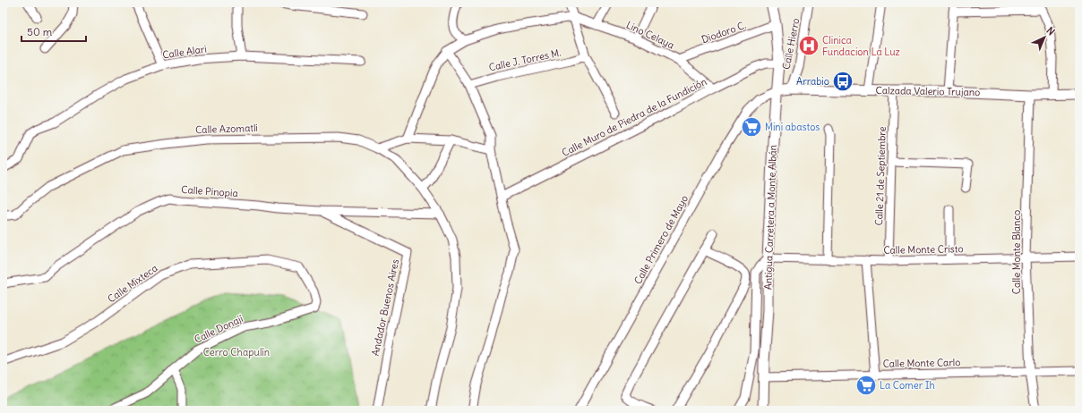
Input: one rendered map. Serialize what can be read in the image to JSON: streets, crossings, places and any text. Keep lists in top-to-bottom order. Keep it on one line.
{"streets":{"street":["Diodoro C.","Lino Celaya","Calle Hierro","Calle Alari","Calle J. Torres M.","Calzada Valerio Trujano","Calle Muro de Piedra de la Fundición","Calle Azomatli","Calle 21 de Septiembre","Calle Pinopia","Antigua Carretera a Monte Albán","Calle Primero de Mayo","Calle Monte Cristo","Calle Monte Blanco","Calle Mixteca","Andador Buenos Aires","Calle Donají","Calle Monte Carlo"]},"crossings":[["Diodoro C.","Lino Celaya"],["Diodoro C.","Antigua Carretera a Monte Albán"],["Lino Celaya","Calle Muro de Piedra de la Fundición"],["Calle Hierro","Calzada Valerio Trujano"],["Calzada Valerio Trujano","Calle 21 de Septiembre"],["Calzada Valerio Trujano","Antigua Carretera a Monte Albán"],["Calzada Valerio Trujano","Calle Primero de Mayo"],["Calzada Valerio Trujano","Calle Monte Blanco"],["Calle Muro de Piedra de la Fundición","Antigua Carretera a Monte Albán"],["Calle Azomatli","Calle Pinopia"],["Calle 21 de Septiembre","Calle Monte Cristo"],["Calle Pinopia","Andador Buenos Aires"],["Antigua Carretera a Monte Albán","Calle Primero de Mayo"],["Antigua Carretera a Monte Albán","Calle Monte Cristo"],["Antigua Carretera a Monte Albán","Calle Monte Carlo"],["Calle Monte Cristo","Calle Monte Blanco"],["Calle Monte Blanco","Calle Monte Carlo"],["Calle Mixteca","Calle Donají"]],"parks":["Cerro Chapulín"],"places":{"hospital":["Clinica Fundacion La Luz"],"bus stop":["Arrabio"],"supermarket":["Mini abastos","La Comer Ih"]},"scale_bar":"50 m","north":"top right"}
